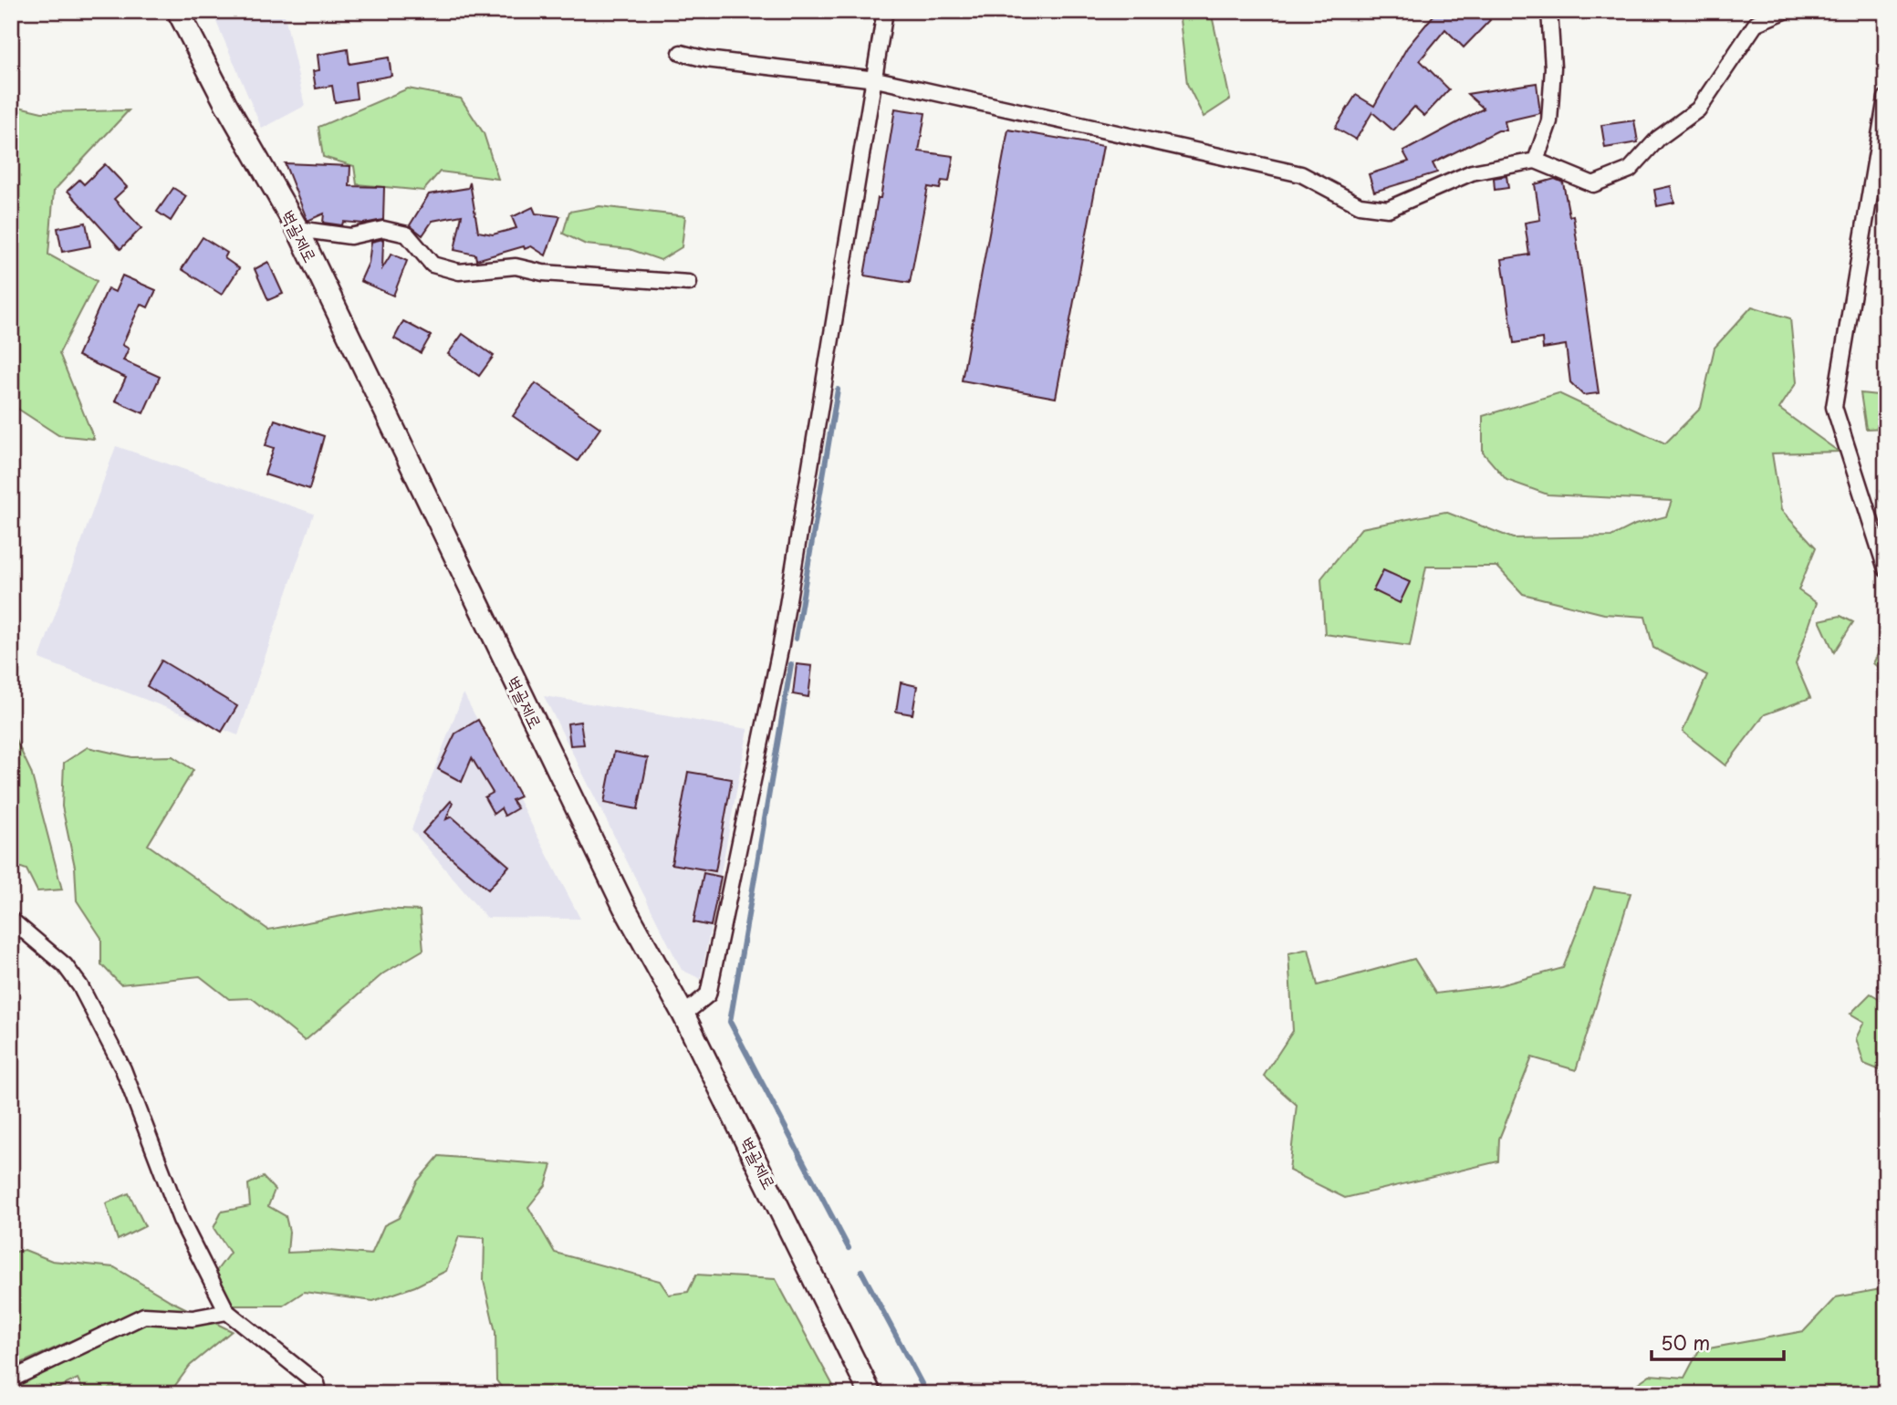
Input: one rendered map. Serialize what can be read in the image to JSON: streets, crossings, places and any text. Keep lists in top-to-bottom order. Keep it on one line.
{"streets":{"street":["벽골제로"]},"scale_bar":"50 m"}
